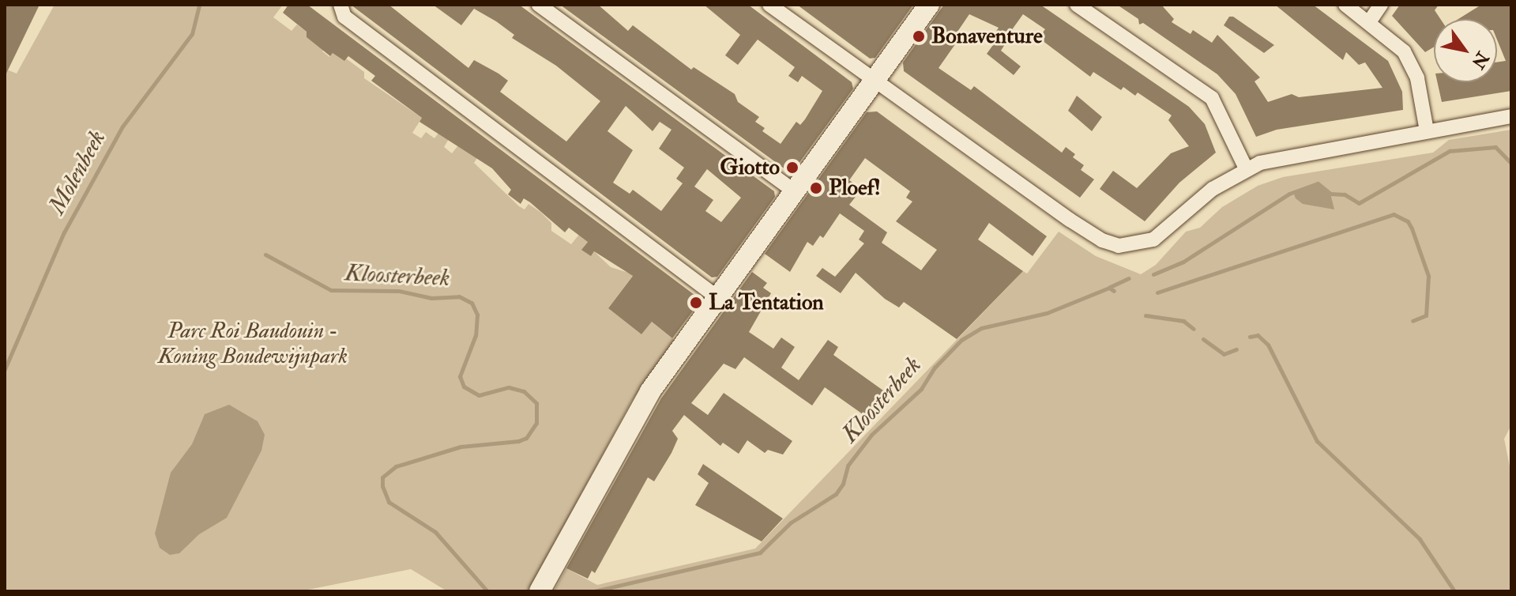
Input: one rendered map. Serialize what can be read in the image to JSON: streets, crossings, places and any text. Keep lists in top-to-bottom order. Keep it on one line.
{"water":["Molenbeek","Kloosterbeek"],"parks":["Parc Roi Baudouin - Koning Boudewijnpark"],"places":["Bonaventure","Giotto","Ploef!","La Tentation"],"north":"bottom right"}
